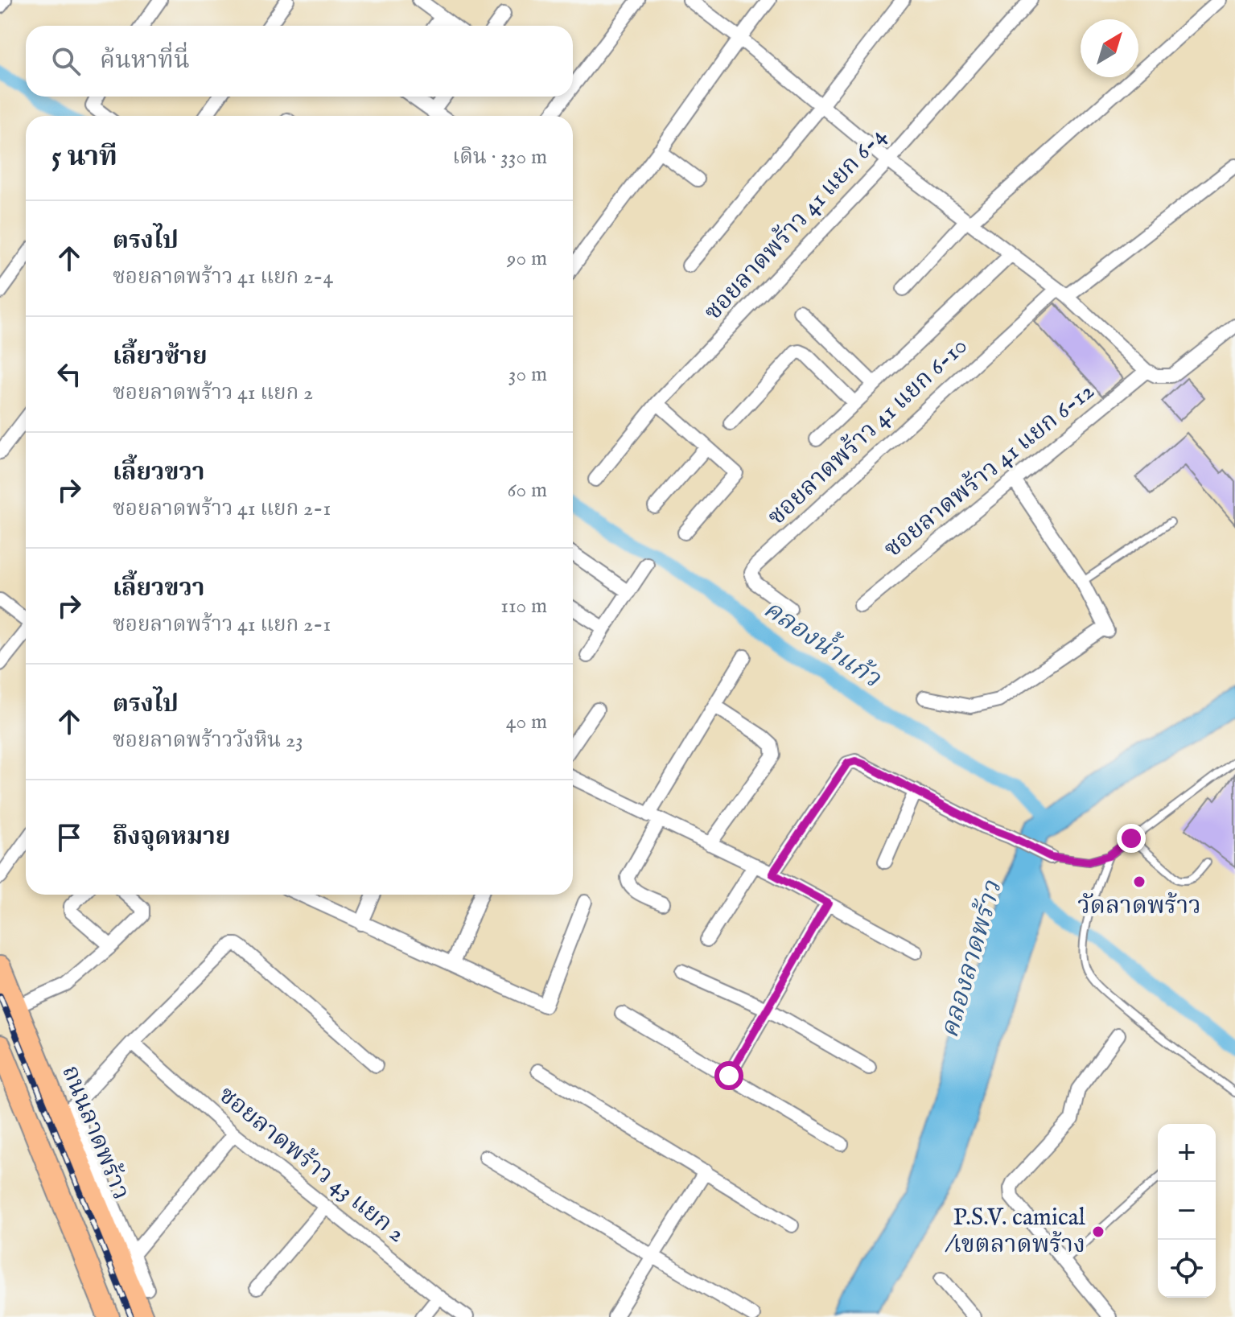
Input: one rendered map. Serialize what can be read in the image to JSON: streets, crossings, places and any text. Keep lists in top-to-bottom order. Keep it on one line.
{"streets":{"main road":["ถนนลาดพร้าว"],"street":["ซอยลาดพร้าว 41 แยก 6-4","ซอยลาดพร้าว 41 แยก 6-10","ซอยลาดพร้าว 41 แยก 6-12","ซอยลาดพร้าว 43 แยก 2"]},"water":["คลองน้ำแก้ว","คลองลาดพร้าว"],"places":["วัดลาดพร้าว","P.S.V. camical /เขตลาดพร้าง"],"north":"top right","page":{"search":"ค้นหาที่นี่","heading":["5 นาที","เดิน · 330 m"],"list":[["ตรงไป","ซอยลาดพร้าว 41 แยก 2-4","90 m"],["เลี้ยวซ้าย","ซอยลาดพร้าว 41 แยก 2","30 m"],["เลี้ยวขวา","ซอยลาดพร้าว 41 แยก 2-1","60 m"],["เลี้ยวขวา","ซอยลาดพร้าว 41 แยก 2-1","110 m"],["ตรงไป","ซอยลาดพร้าววังหิน 23","40 m"],"ถึงจุดหมาย"],"map_buttons":["+","−"]}}
